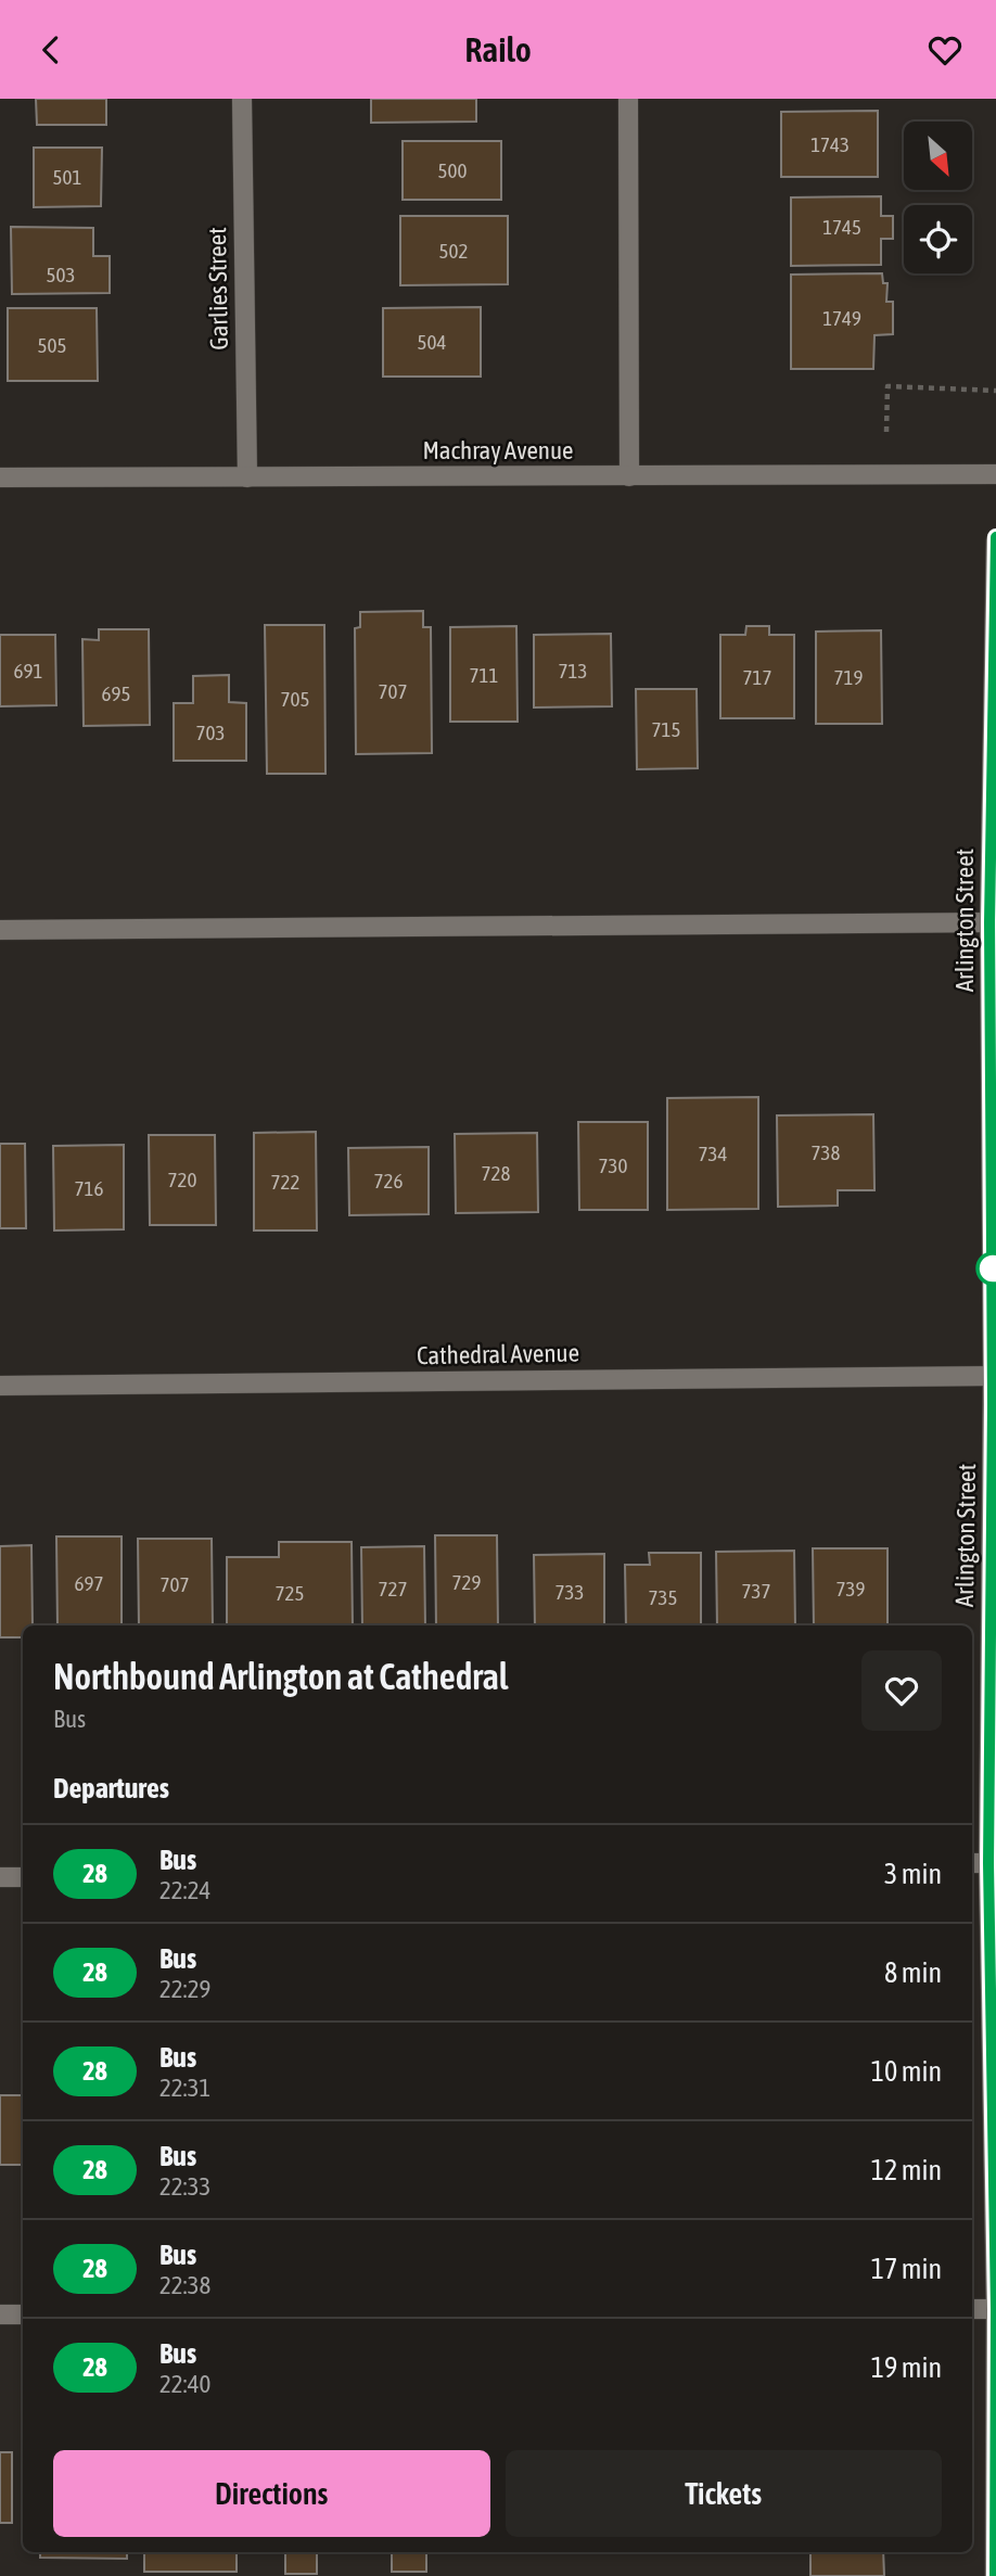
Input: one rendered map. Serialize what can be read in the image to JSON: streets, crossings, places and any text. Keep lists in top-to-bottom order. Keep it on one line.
{"streets":{"street":["Garlies Street","Machray Avenue","Arlington Street","Cathedral Avenue"]},"crossings":[["Garlies Street","Machray Avenue"],["Arlington Street","Cathedral Avenue"]],"lines":["bus line 28"],"house_numbers":["1743","500","501","1745","502","503","1749","504","505","691","713","711","717","719","707","695","705","715","703","738","734","730","728","720","726","722","716","729","697","707","727","739","737","733","725","735"],"north":"bottom right","page":{"header":"Railo","heading":[["Northbound Arlington at Cathedral","Bus"],"Departures"],"list":[{"mark":"28","name":"Bus","note":"22:24","value":"3 min"},{"mark":"28","name":"Bus","note":"22:29","value":"8 min"},{"mark":"28","name":"Bus","note":"22:31","value":"10 min"},{"mark":"28","name":"Bus","note":"22:33","value":"12 min"},{"mark":"28","name":"Bus","note":"22:38","value":"17 min"},{"mark":"28","name":"Bus","note":"22:40","value":"19 min"}],"buttons":["Directions","Tickets"]}}
